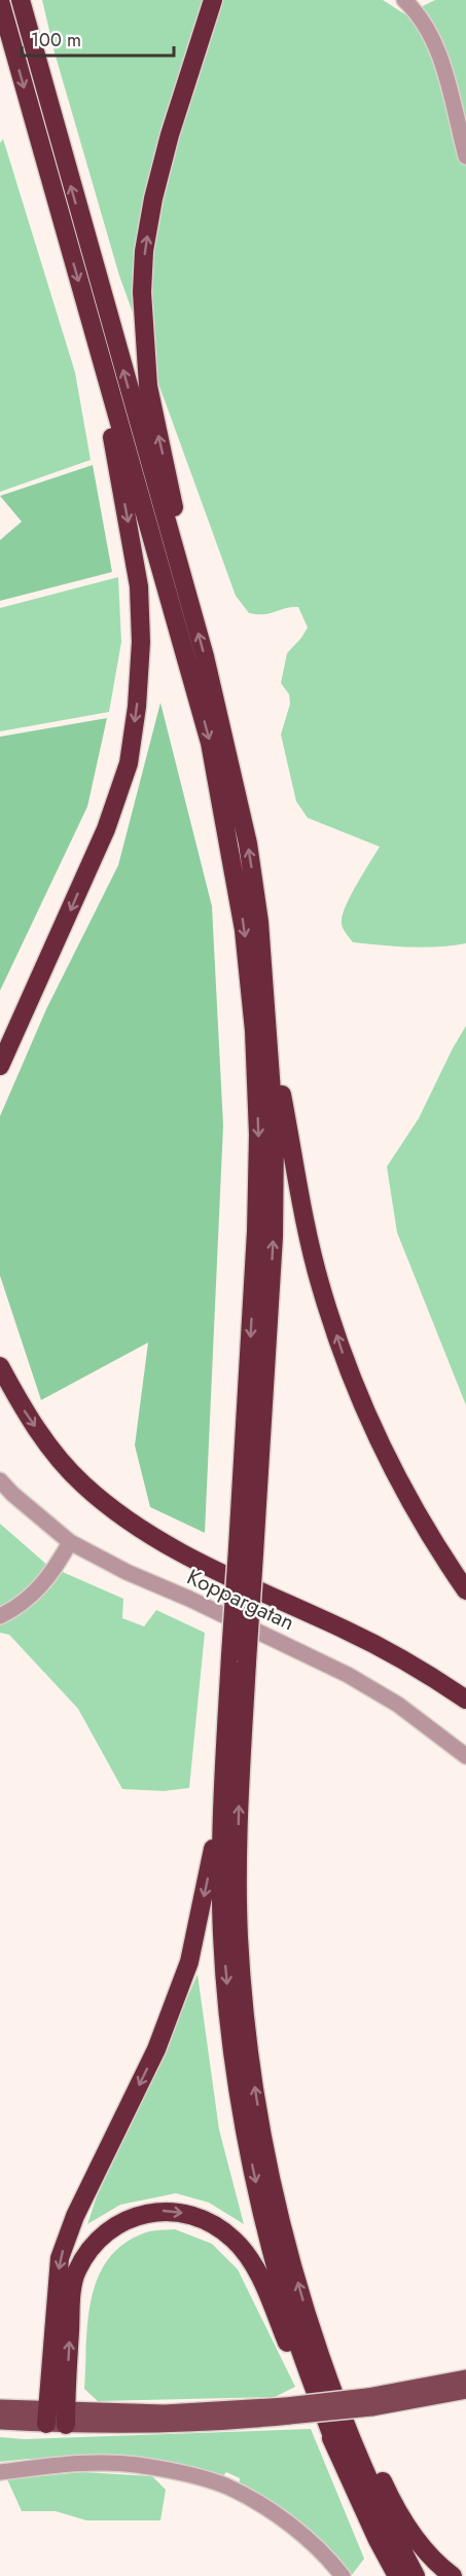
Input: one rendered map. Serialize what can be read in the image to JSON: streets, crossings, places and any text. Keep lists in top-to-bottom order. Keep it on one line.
{"streets":{"street":["Koppargatan"]},"scale_bar":"100 m"}
